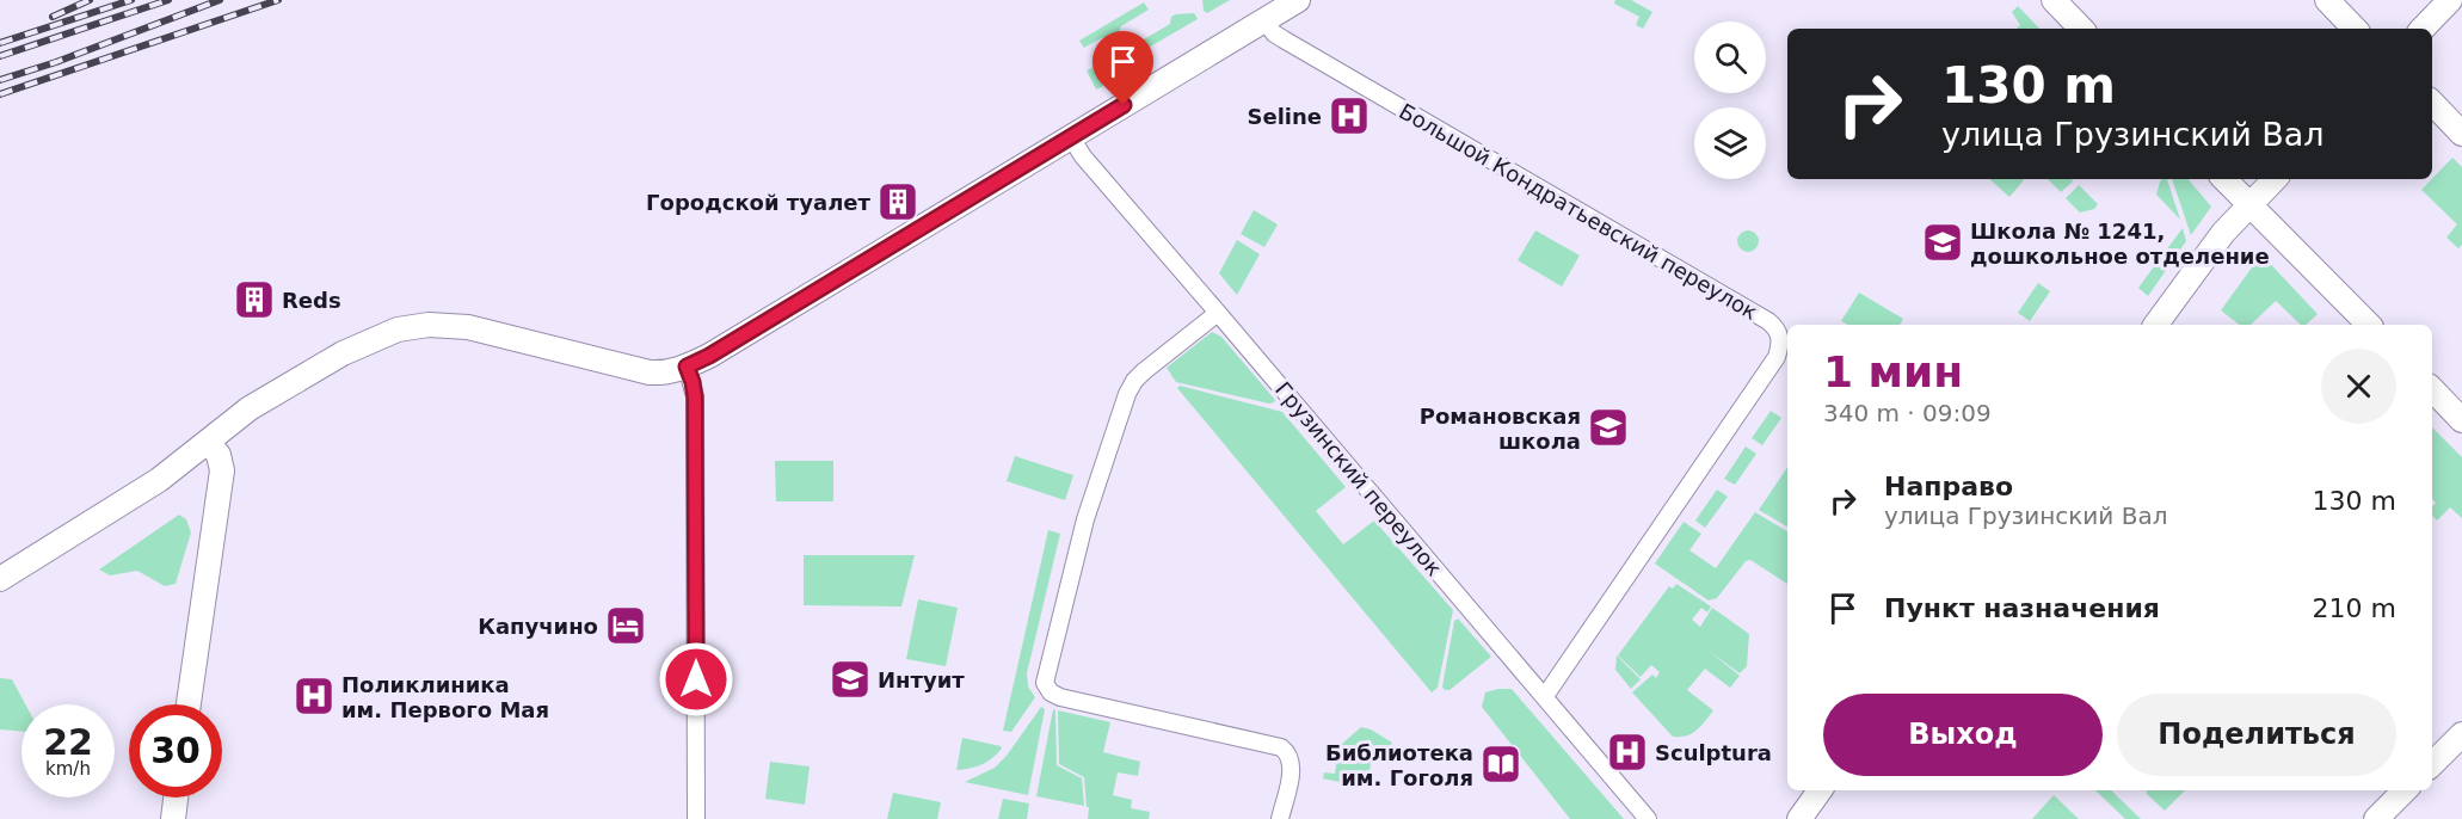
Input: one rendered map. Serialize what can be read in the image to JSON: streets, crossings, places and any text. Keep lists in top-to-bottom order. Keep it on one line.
{"streets":{"street":["Большой Кондратьевский переулок","Грузинский переулок"]},"crossings":[["Большой Кондратьевский переулок","Грузинский переулок"]],"places":{"hospital":["Seline","Поликлиника им. Первого Мая","Sculptura"],"building":["Городской туалет","Reds"],"school or university":["Школа № 1241, дошкольное отделение","Романовская школа","Интуит"],"hotel":["Капучино"],"library":["Библиотека им. Гоголя"]},"page":{"turn":["130 m","улица Грузинский Вал"],"heading":["1 мин","340 m · 09:09"],"list":[{"name":"Направо","note":"улица Грузинский Вал","value":"130 m"},{"name":"Пункт назначения","value":"210 m"}],"buttons":["Выход","Поделиться"],"speed":"22 km/h","limit":"30"}}
